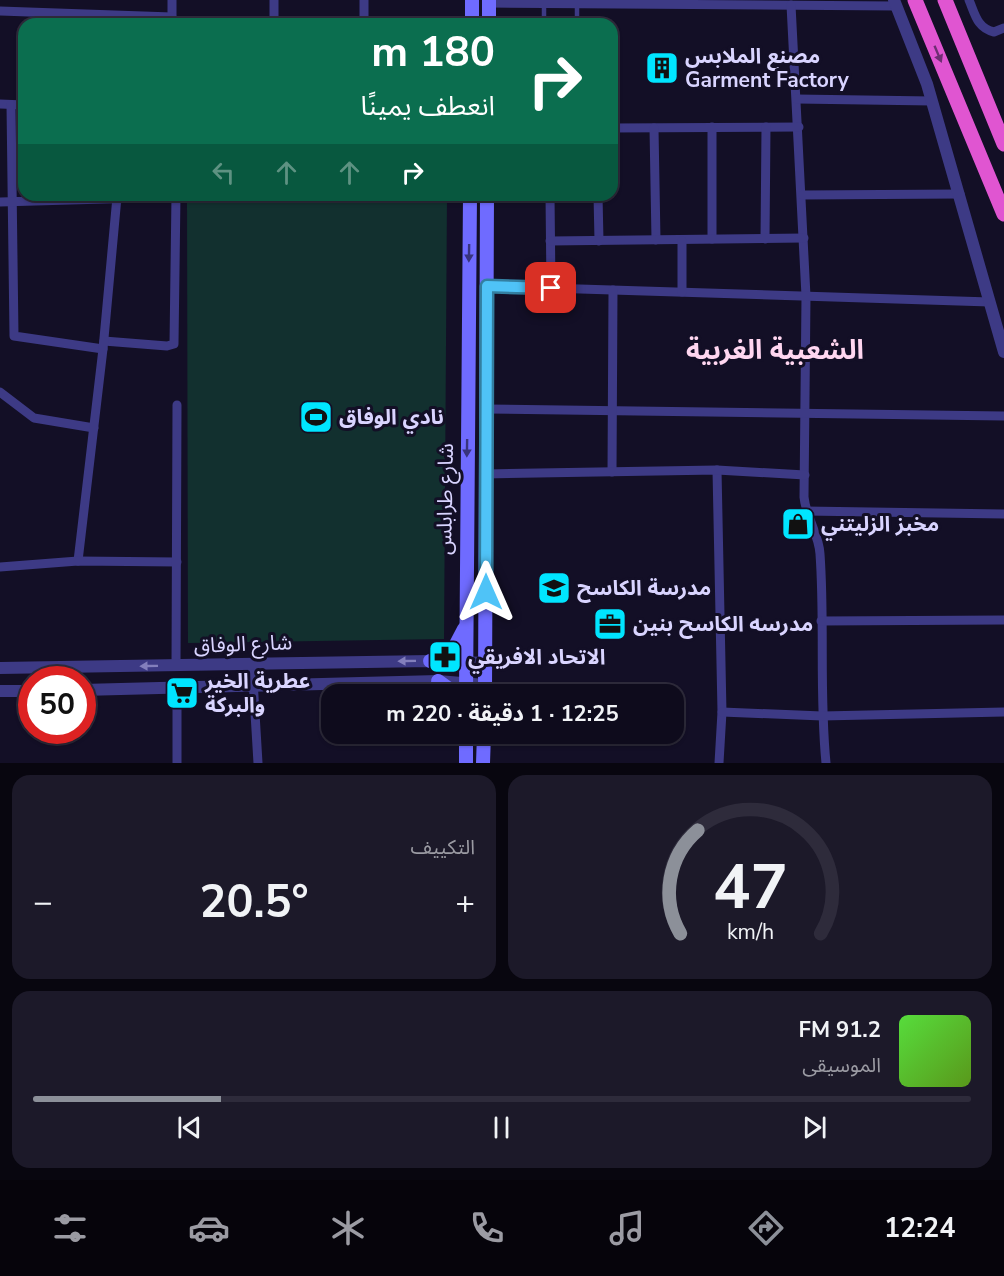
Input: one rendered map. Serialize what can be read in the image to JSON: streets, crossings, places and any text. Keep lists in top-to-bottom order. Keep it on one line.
{"streets":{"main road":["شارع طرابلس"],"street":["شارع الوفاق"]},"crossings":[["شارع طرابلس","شارع الوفاق"]],"districts":["الشعبية الغربية"],"places":{"building":["مصنع الملابس Garment Factory"],"sports":["نادي الوفاق"],"shop":["مخبز الزليتني"],"school or university":["مدرسة الكاسح"],"office":["مدرسه الكاسح بنين"],"pharmacy":["الاتحاد الافريقي"],"supermarket":["عطرية الخير والبركة"]},"page":{"turn":["180 m","انعطف يمينًا"],"limit":"50","trip":"12:25 · 1 دقيقة · 220 m","tile":"التكييف","heat":["−","20.5°","+"],"song":["91.2 FM","الموسيقى"],"tabs":"12:24","gauge":["47","km/h"]}}
